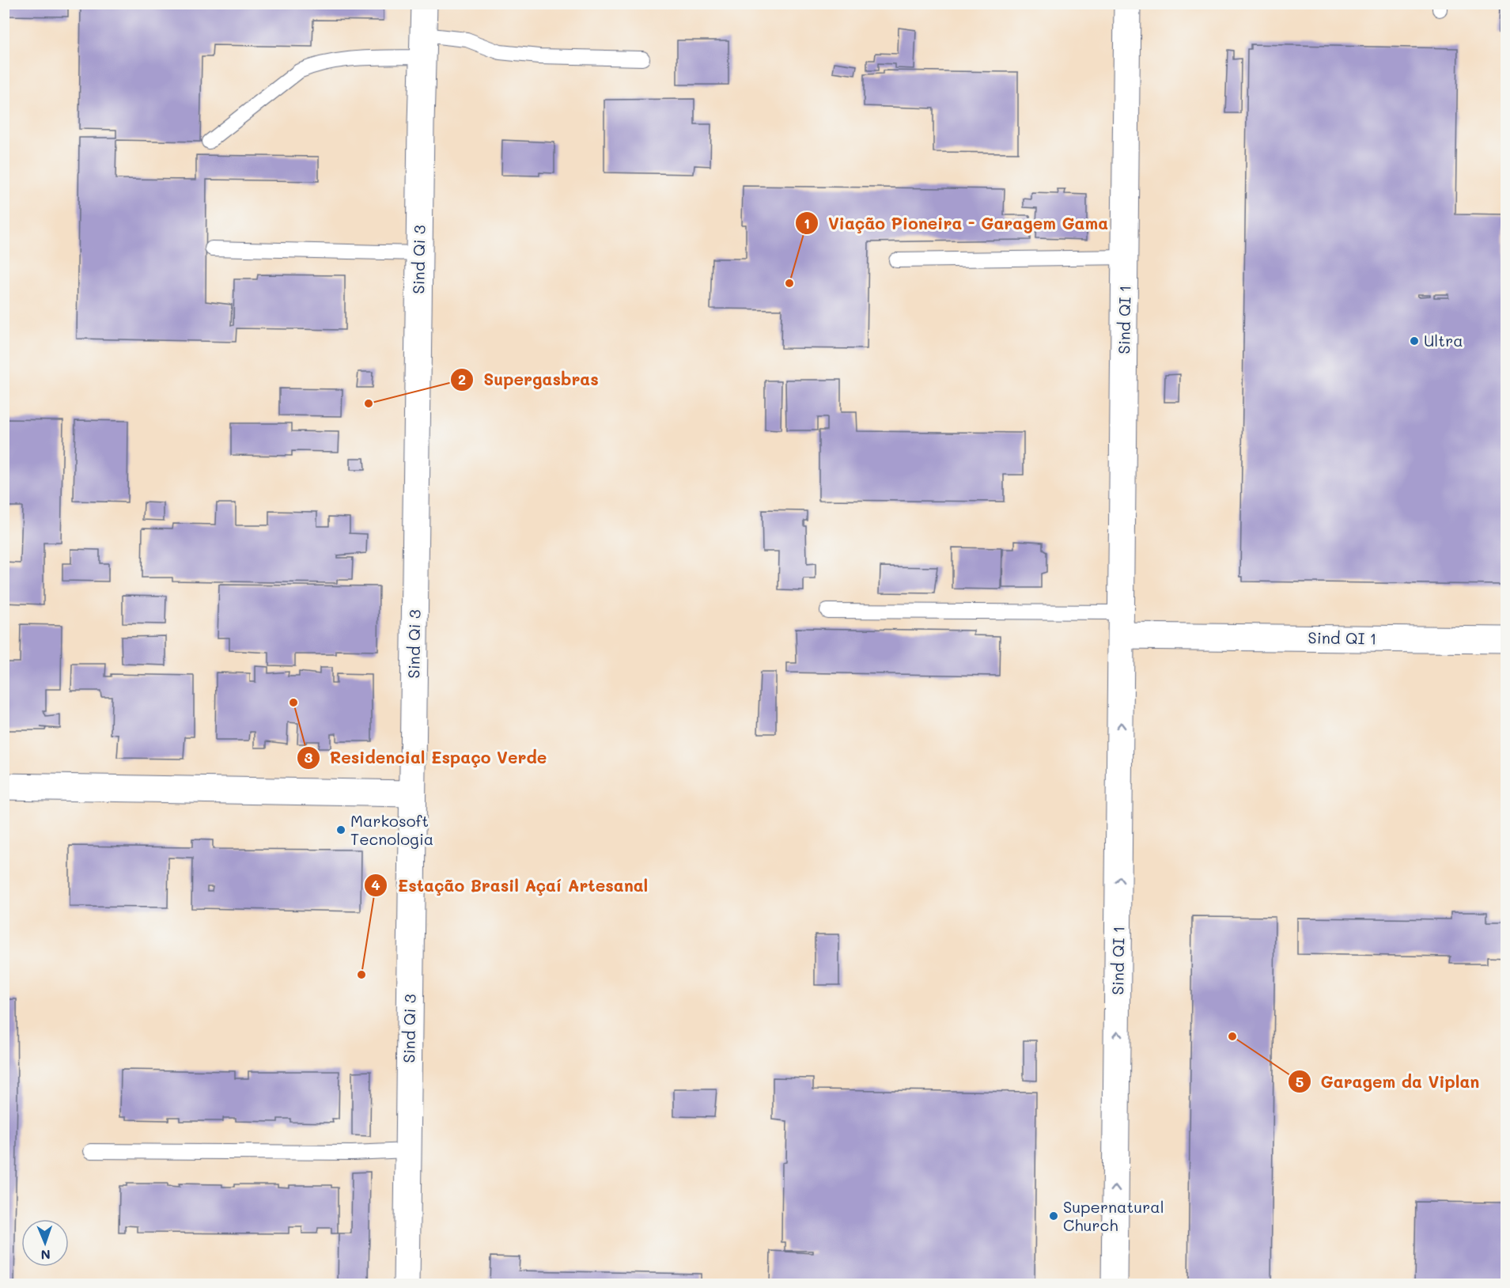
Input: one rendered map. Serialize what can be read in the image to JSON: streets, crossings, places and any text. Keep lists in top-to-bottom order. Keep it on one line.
{"streets":{"street":["Sind Qi 3","Sind QI 1"]},"one_way":["Sind QI 1"],"places":["Viação Pioneira - Garagem Gama","Ultra","Supergasbras","Residencial Espaço Verde","Markosoft Tecnologia","Estação Brasil Açaí Artesanal","Garagem da Viplan","Supernatural Church"],"north":"bottom"}
